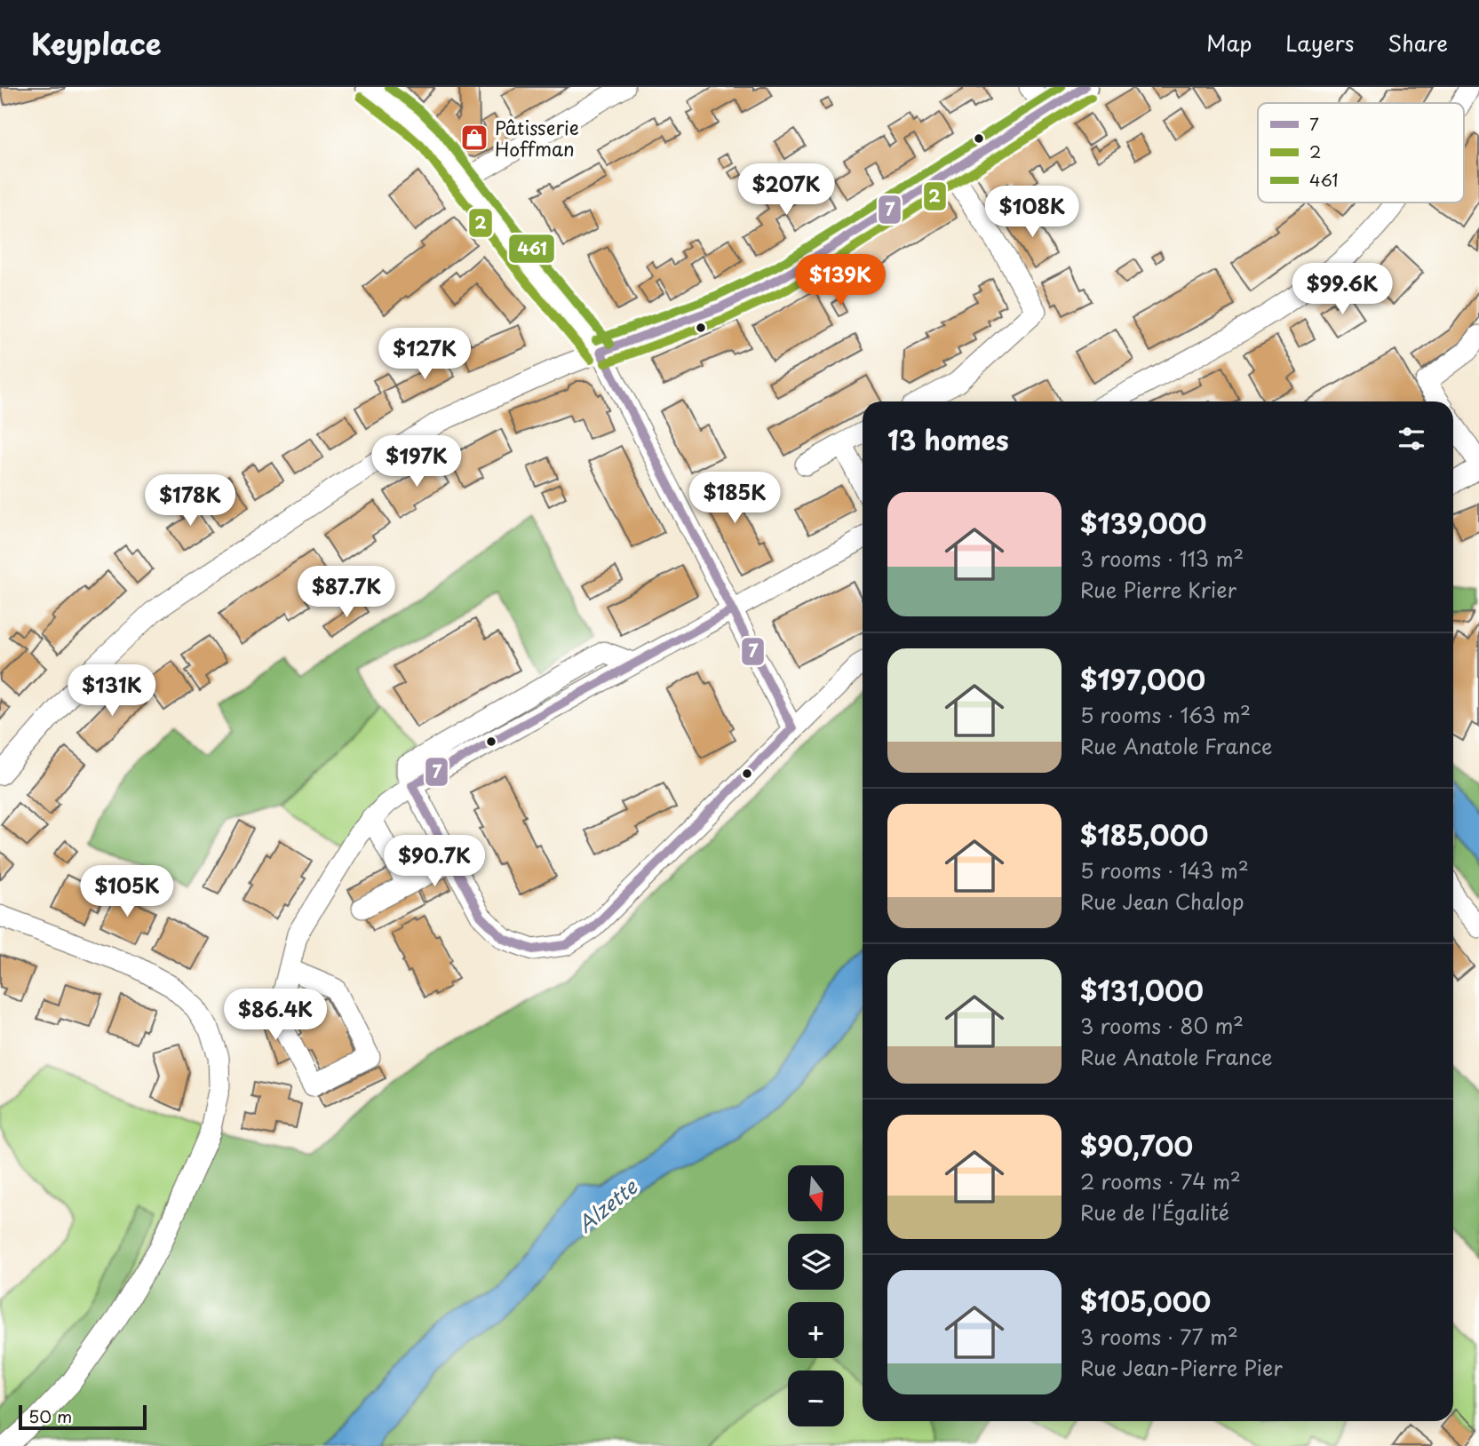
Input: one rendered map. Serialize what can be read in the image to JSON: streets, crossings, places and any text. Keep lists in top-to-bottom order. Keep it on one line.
{"water":["Alzette"],"places":{"shop":["Pâtisserie Hoffman"]},"lines":["transit line 7","transit line 461","transit line 2"],"legend":["7","2","461"],"scale_bar":"50 m","north":"bottom","page":{"header":"Keyplace","nav":["Map","Layers","Share"],"price":["$207K","$108K","$139K","$99.6K","$127K","$197K","$185K","$178K","$87.7K","$131K","$90.7K","$105K","$86.4K"],"heading":"13 homes","list":[{"name":"$139,000","note":"3 rooms · 113 m² · Rue Pierre Krier"},{"name":"$197,000","note":"5 rooms · 163 m² · Rue Anatole France"},{"name":"$185,000","note":"5 rooms · 143 m² · Rue Jean Chalop"},{"name":"$131,000","note":"3 rooms · 80 m² · Rue Anatole France"},{"name":"$90,700","note":"2 rooms · 74 m² · Rue de l'Égalité"},{"name":"$105,000","note":"3 rooms · 77 m² · Rue Jean-Pierre Pier"}],"map_buttons":["+","−"],"scale":"50 m"}}
